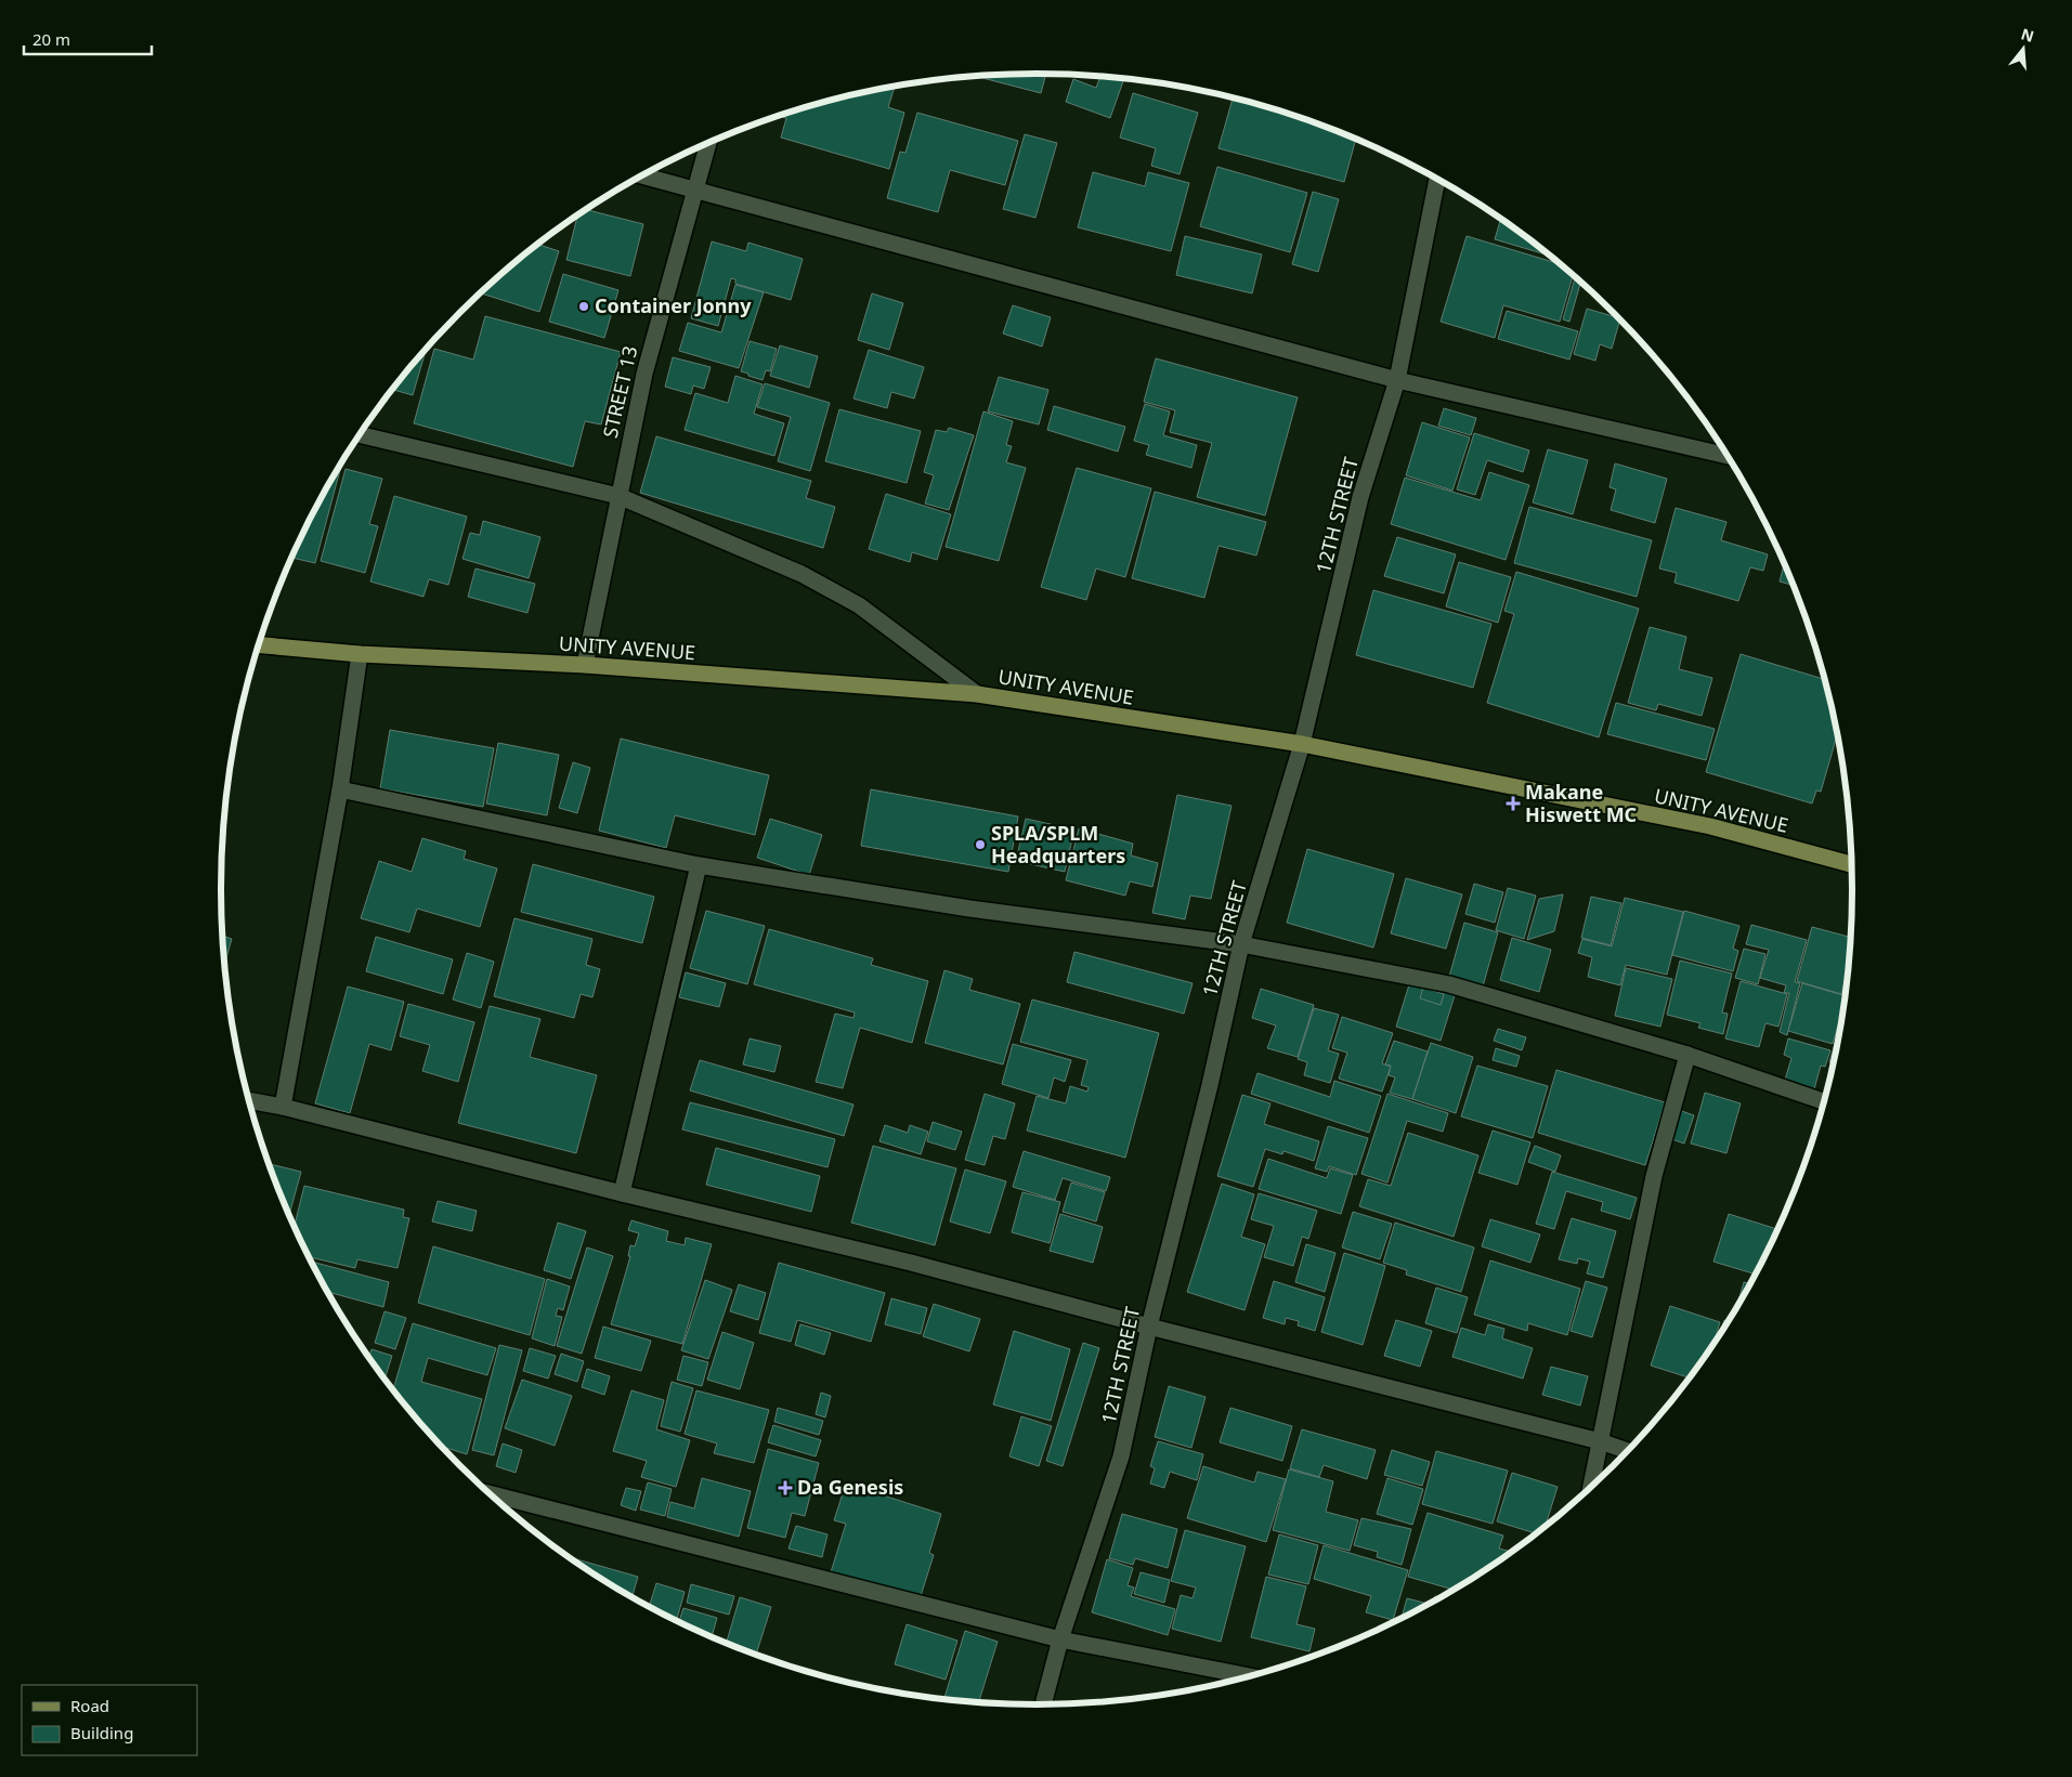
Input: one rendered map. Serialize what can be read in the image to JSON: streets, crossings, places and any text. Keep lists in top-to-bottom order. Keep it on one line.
{"streets":{"main road":["UNITY AVENUE"],"street":["STREET 13","12TH STREET"]},"crossings":[["STREET 13","UNITY AVENUE"],["12TH STREET","UNITY AVENUE"]],"places":{"other":["Container Jonny","SPLA/SPLM Headquarters"],"health":["Makane Hiswett MC","Da Genesis"]},"legend":["Road","Building"],"scale_bar":"20 m","north":"top"}
